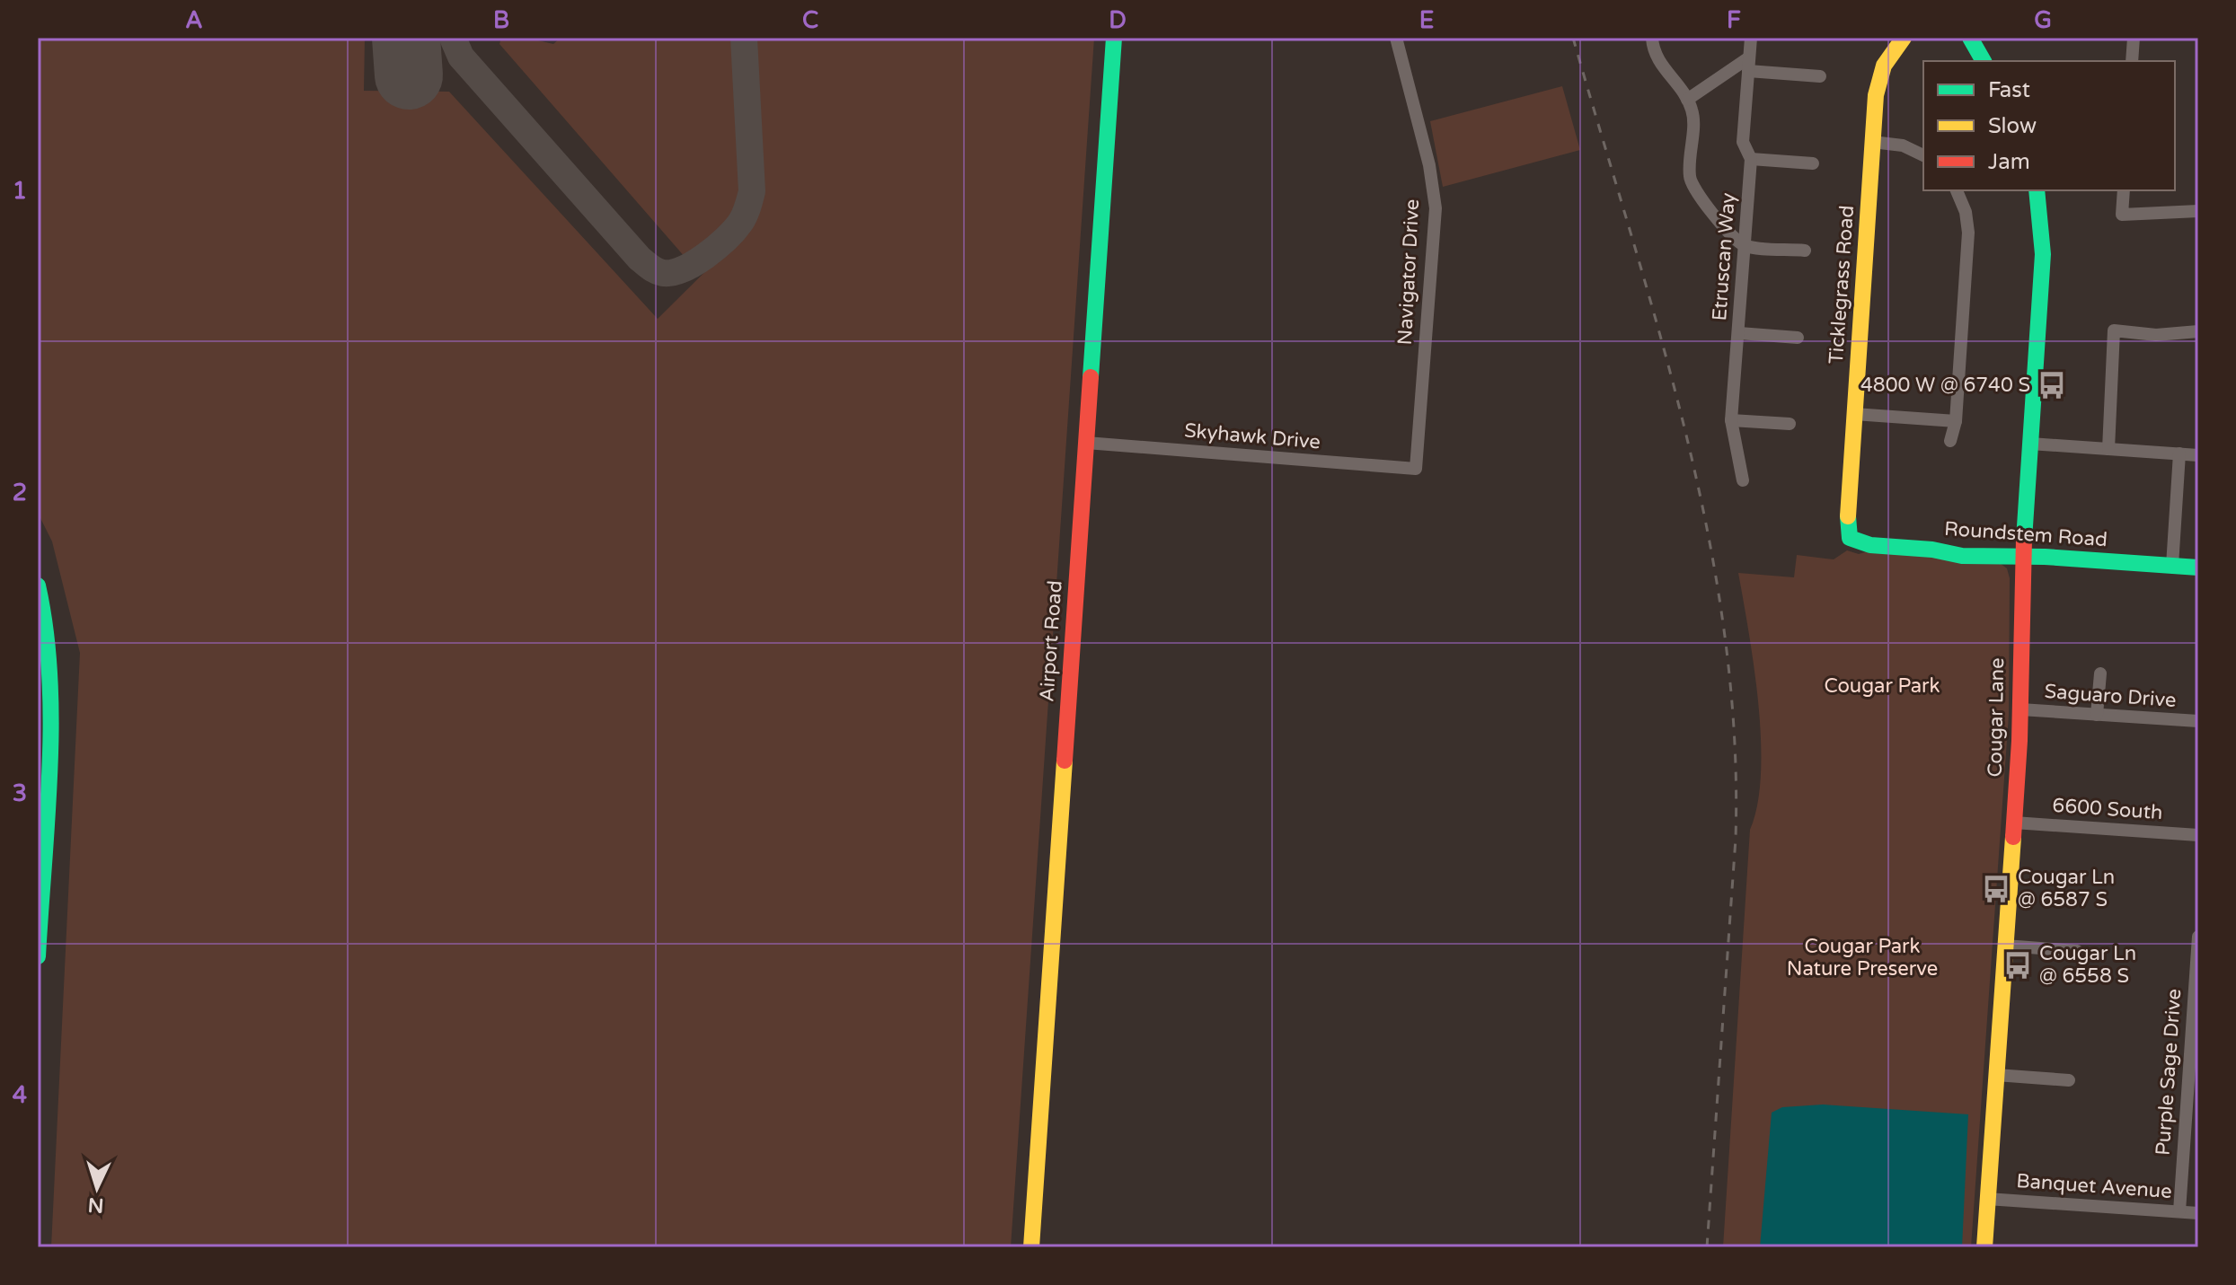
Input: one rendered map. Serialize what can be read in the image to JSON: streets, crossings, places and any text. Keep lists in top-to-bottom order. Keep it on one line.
{"streets":{"street":["Etruscan Way","Navigator Drive","Ticklegrass Road","Skyhawk Drive","Roundstem Road","Airport Road","Saguaro Drive","Cougar Lane","6600 South","Purple Sage Drive","Banquet Avenue"]},"crossings":[["Navigator Drive","Skyhawk Drive"],["Ticklegrass Road","Roundstem Road"],["Skyhawk Drive","Airport Road"],["Roundstem Road","Cougar Lane"],["Saguaro Drive","Cougar Lane"],["Cougar Lane","6600 South"],["Cougar Lane","Banquet Avenue"],["Purple Sage Drive","Banquet Avenue"]],"parks":["Cougar Park","Cougar Park Nature Preserve"],"places":{"bus stop":["4800 W @ 6740 S","Cougar Ln @ 6587 S","Cougar Ln @ 6558 S"]},"legend":["Fast","Slow","Jam"],"north":"bottom","grid":{"columns":["A","B","C","D","E","F","G"],"rows":["1","2","3","4"]}}
